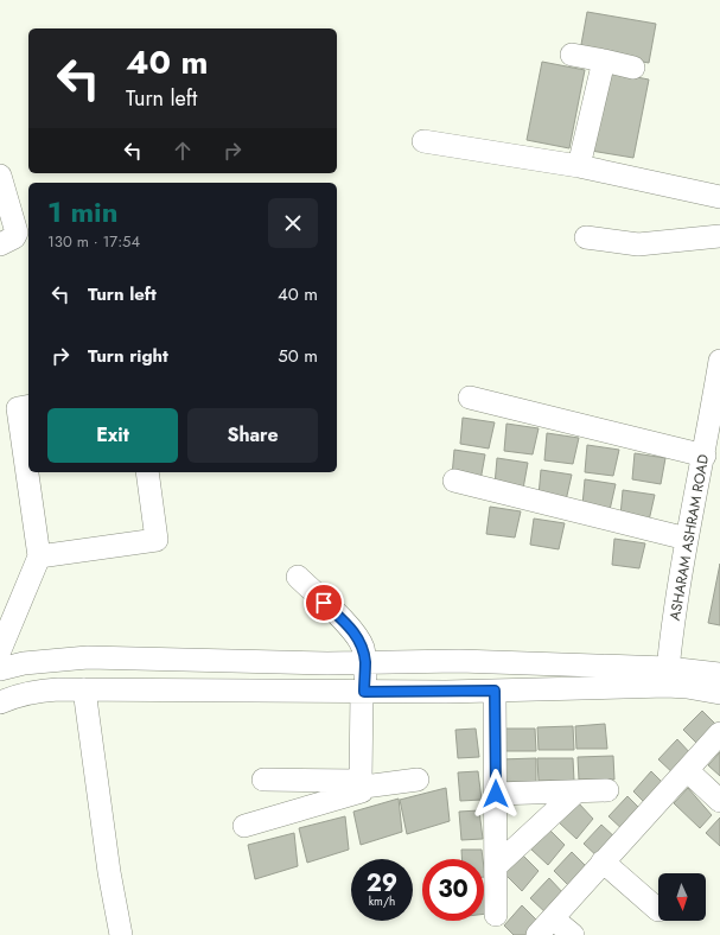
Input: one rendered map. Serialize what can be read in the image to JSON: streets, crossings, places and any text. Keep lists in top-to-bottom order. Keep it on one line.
{"streets":{"street":["ASHARAM ASHRAM ROAD"]},"north":"bottom","page":{"turn":["40 m","Turn left"],"heading":["1 min","130 m · 17:54"],"list":[{"name":"Turn left","value":"40 m"},{"name":"Turn right","value":"50 m"}],"buttons":["Exit","Share"],"speed":"29 km/h","limit":"30"}}
